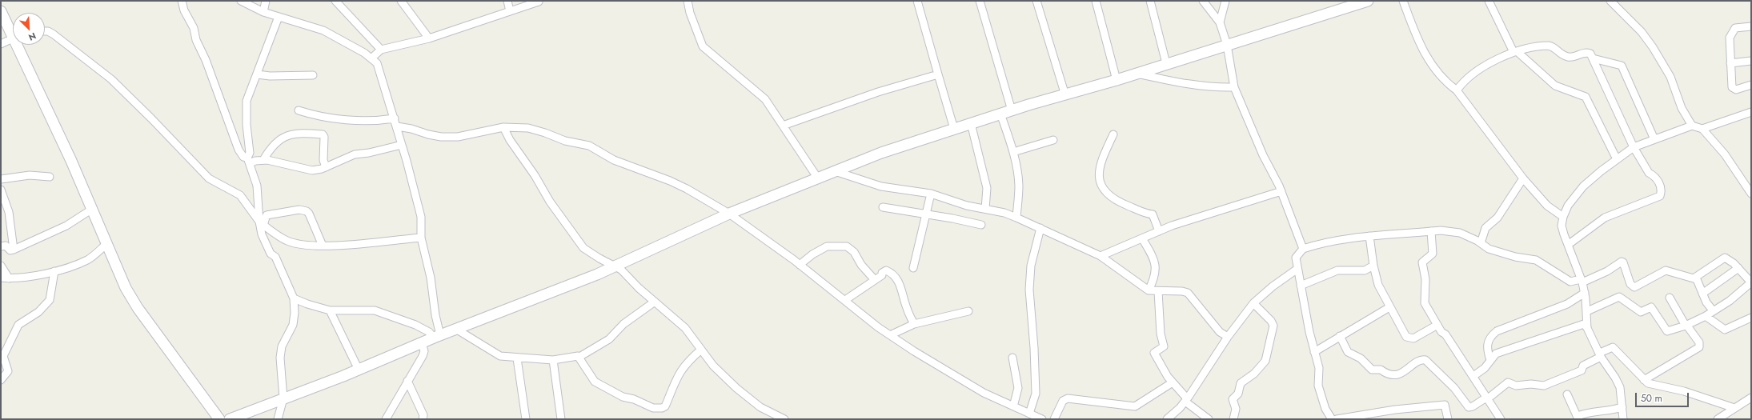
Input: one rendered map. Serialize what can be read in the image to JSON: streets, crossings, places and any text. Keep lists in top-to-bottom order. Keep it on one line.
{"scale_bar":"50 m","north":"bottom right"}
